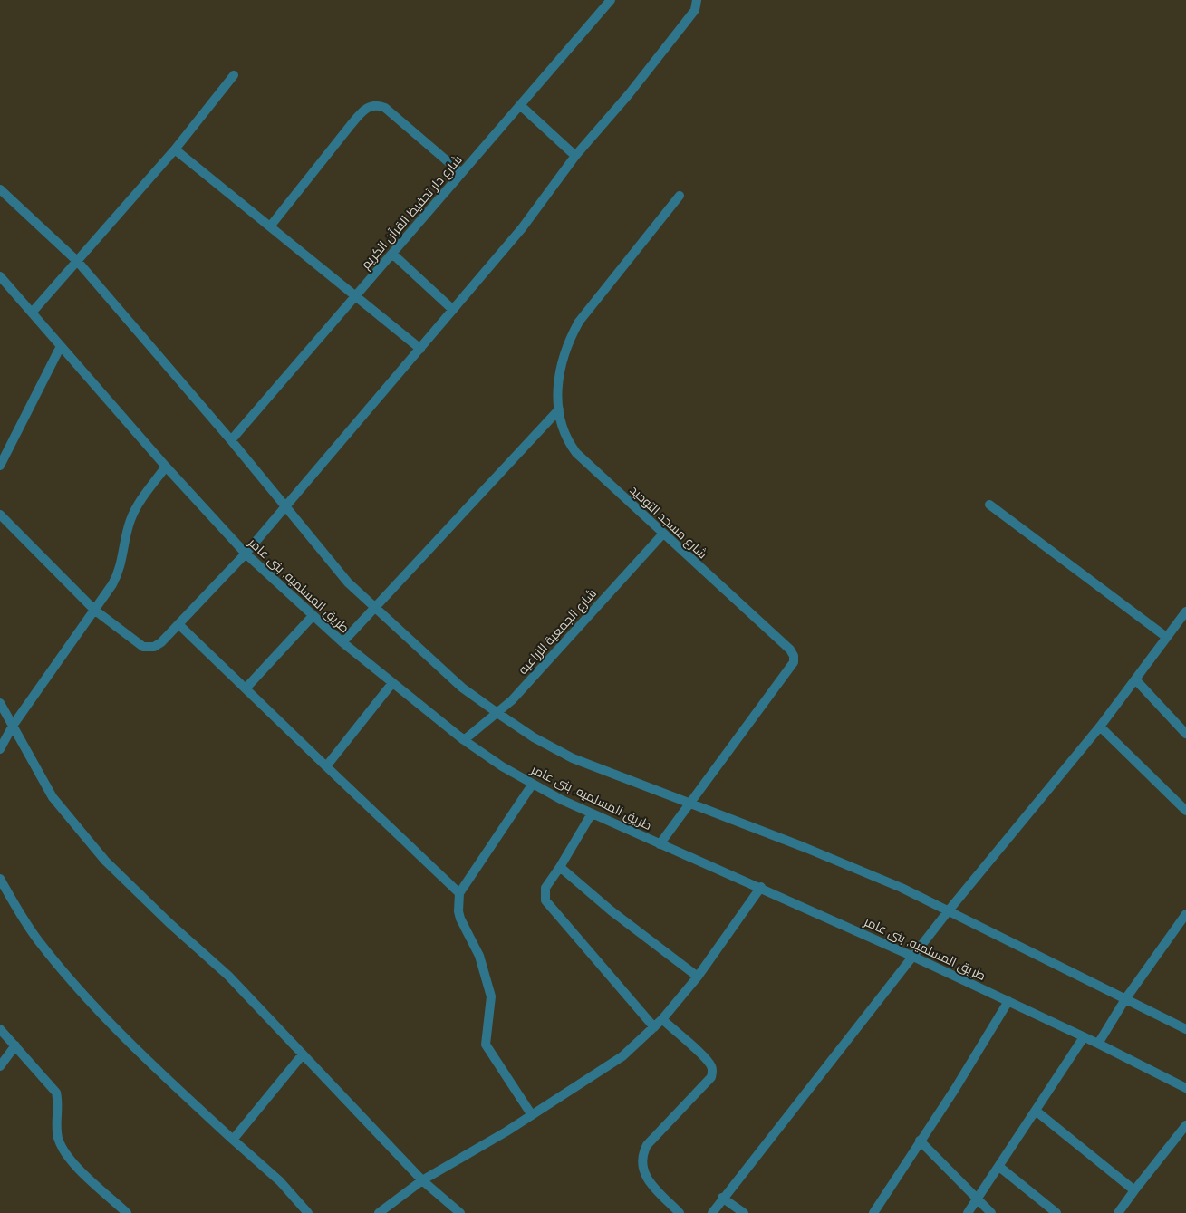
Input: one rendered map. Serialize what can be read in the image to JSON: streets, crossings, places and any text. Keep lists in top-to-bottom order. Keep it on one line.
{"streets":{"street":["شارع دار تحفيظ القرآن الكريم","شارع مسجد التوحيد","طريق المسلميه, بنى عامر","شارع الجمعية الزراعيه"]},"crossings":[["شارع مسجد التوحيد","طريق المسلميه, بنى عامر"],["شارع مسجد التوحيد","شارع الجمعية الزراعيه"],["طريق المسلميه, بنى عامر","شارع الجمعية الزراعيه"]]}
